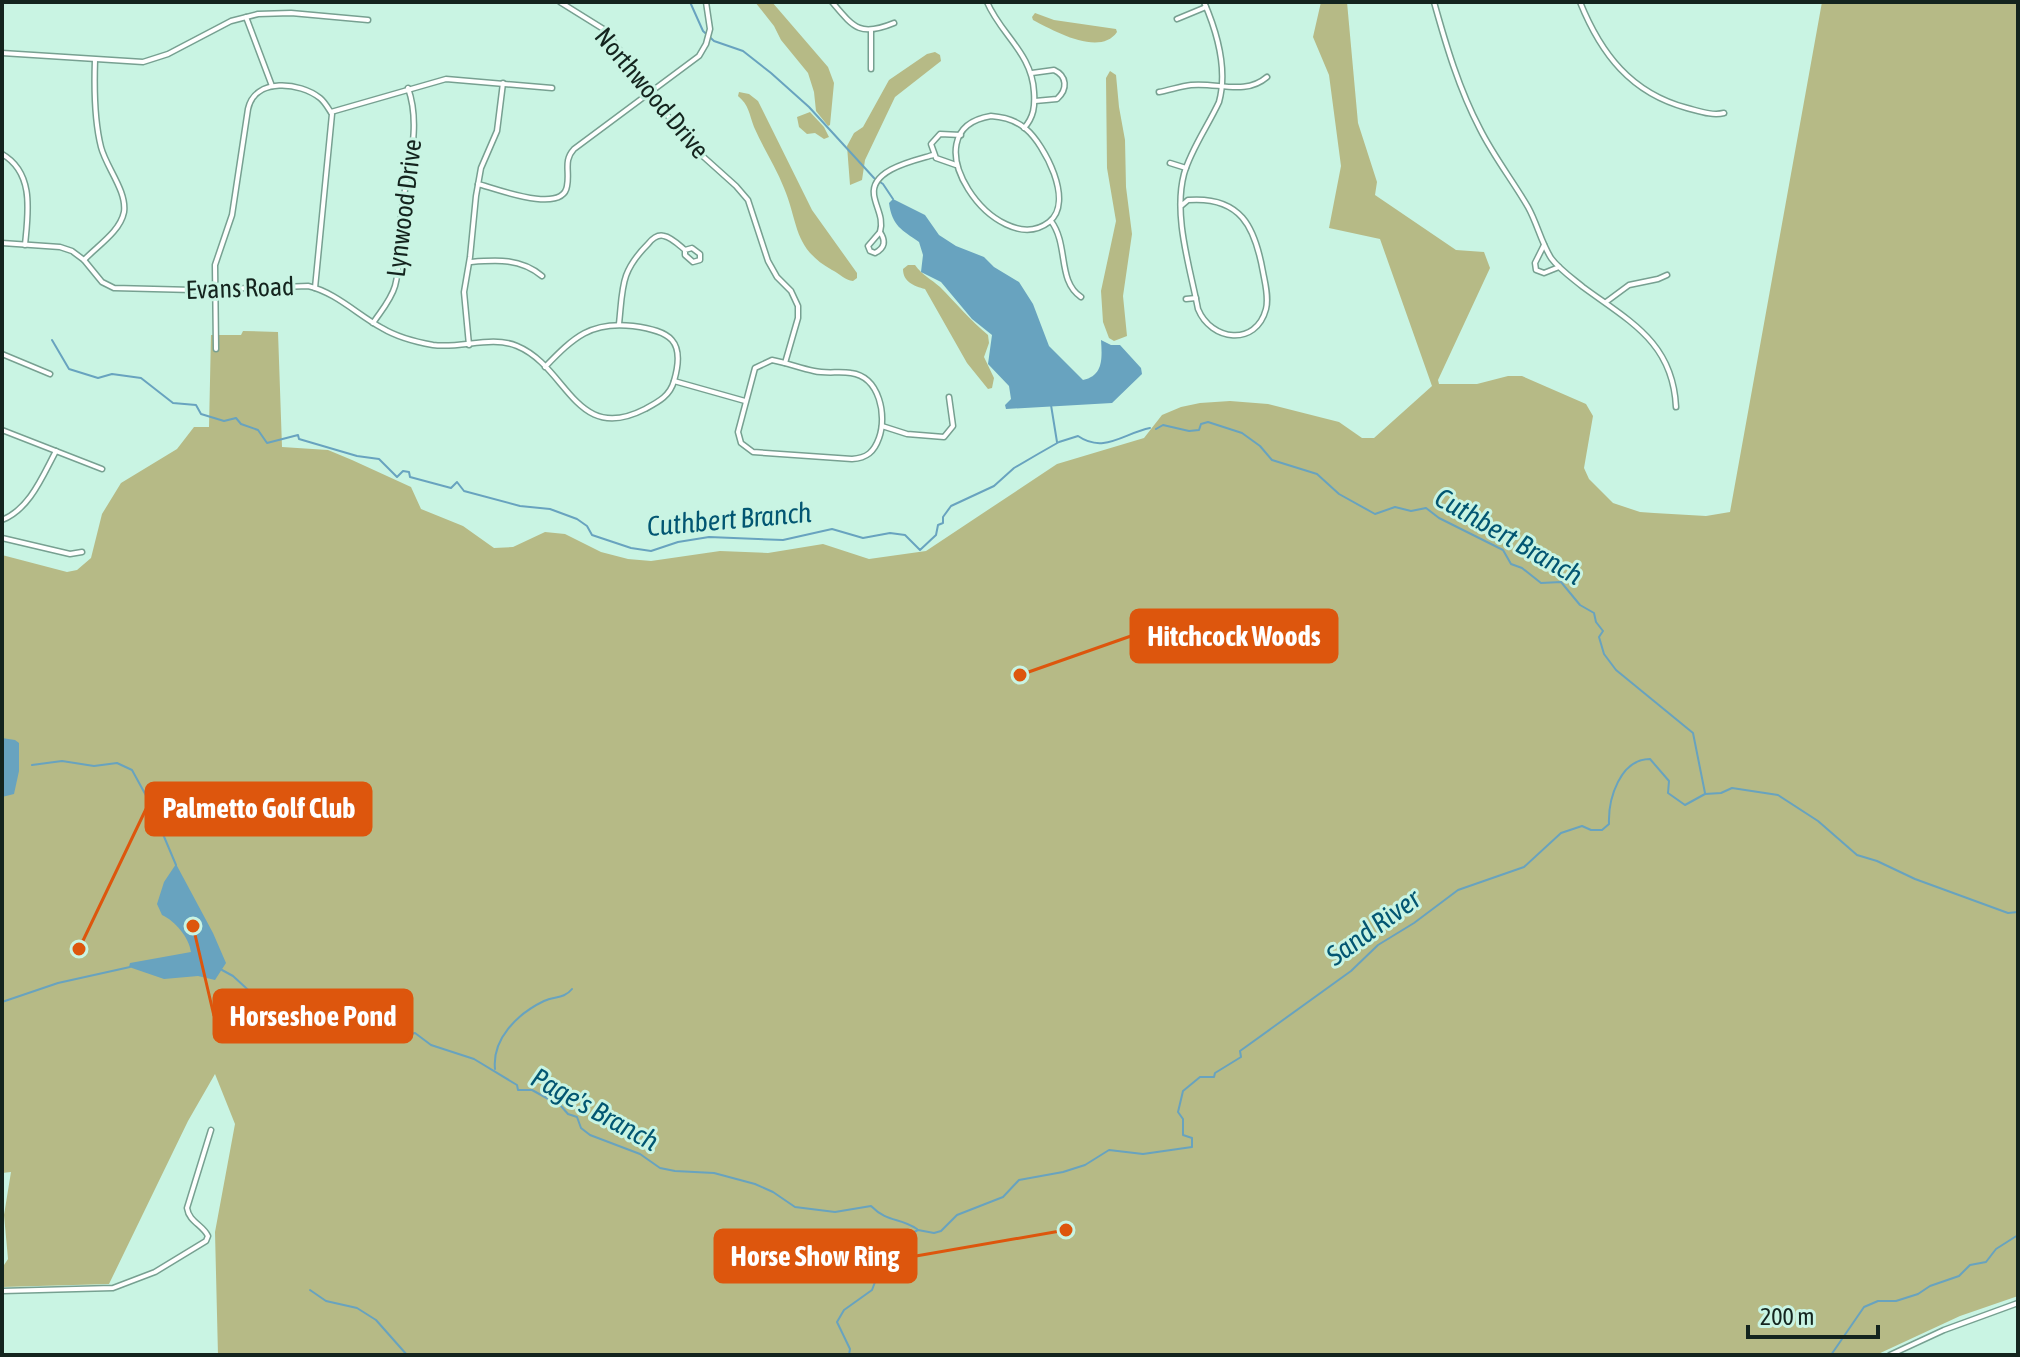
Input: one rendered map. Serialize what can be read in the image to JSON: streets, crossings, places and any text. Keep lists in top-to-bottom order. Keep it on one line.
{"streets":{"street":["Northwood Drive","Lynwood Drive","Evans Road"]},"crossings":[["Lynwood Drive","Evans Road"]],"water":["Cuthbert Branch","Sand River","Page's Branch"],"places":["Hitchcock Woods","Horseshoe Pond","Palmetto Golf Club","Horse Show Ring"],"scale_bar":"200 m"}
